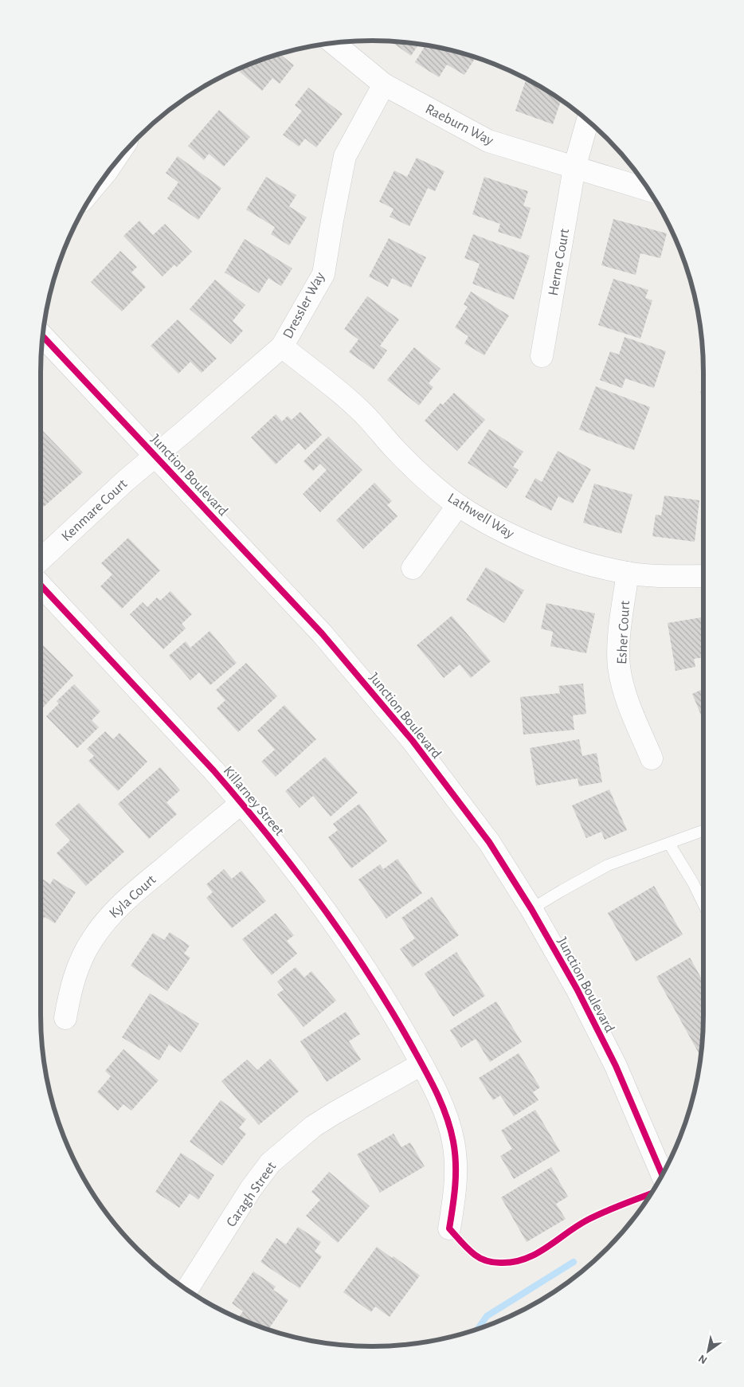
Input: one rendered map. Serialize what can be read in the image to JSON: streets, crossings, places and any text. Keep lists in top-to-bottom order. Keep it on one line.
{"streets":{"street":["Raeburn Way","Herne Court","Dressler Way","Junction Boulevard","Kenmare Court","Lathwell Way","Esher Court","Killarney Street","Kyla Court","Caragh Street"]},"crossings":[["Raeburn Way","Herne Court"],["Raeburn Way","Dressler Way"],["Dressler Way","Junction Boulevard"],["Dressler Way","Kenmare Court"],["Dressler Way","Lathwell Way"],["Junction Boulevard","Kenmare Court"],["Lathwell Way","Esher Court"],["Killarney Street","Kyla Court"],["Killarney Street","Caragh Street"]],"north":"bottom left"}
